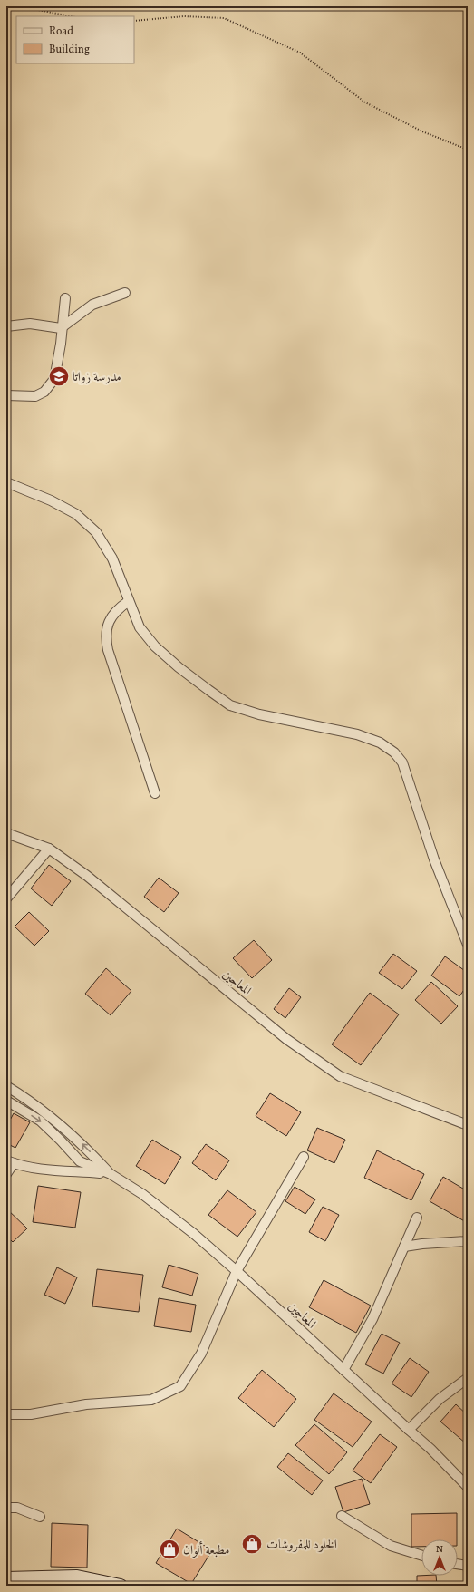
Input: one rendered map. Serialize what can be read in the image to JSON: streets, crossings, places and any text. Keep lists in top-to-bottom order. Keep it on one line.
{"streets":{"street":["المعاجين"]},"places":{"school or university":["مدرسة زواتا"],"shop":["الخلود للمفروشات","مطبعة ألوان"]},"legend":["Road","Building"],"north":"top"}
